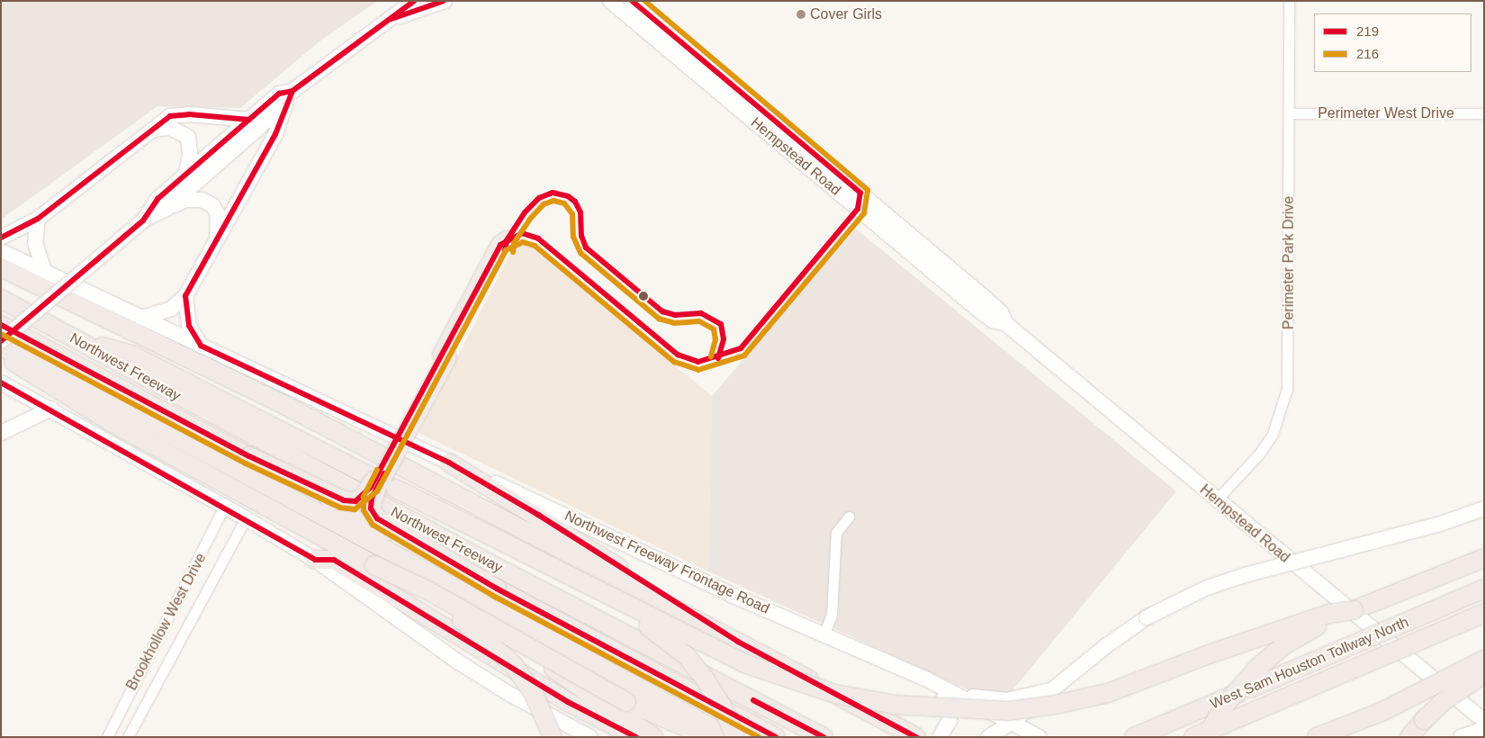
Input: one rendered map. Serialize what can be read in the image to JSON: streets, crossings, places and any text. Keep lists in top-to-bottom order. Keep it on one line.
{"streets":{"highway":["Northwest Freeway","West Sam Houston Tollway North"],"main road":["Hempstead Road","Northwest Freeway Frontage Road"],"street":["Perimeter West Drive","Perimeter Park Drive","Brookhollow West Drive"]},"crossings":[["Perimeter West Drive","Perimeter Park Drive"],["Hempstead Road","Perimeter Park Drive"]],"places":["Cover Girls"],"lines":["transit line 219","transit line 216"],"legend":["219","216"]}
